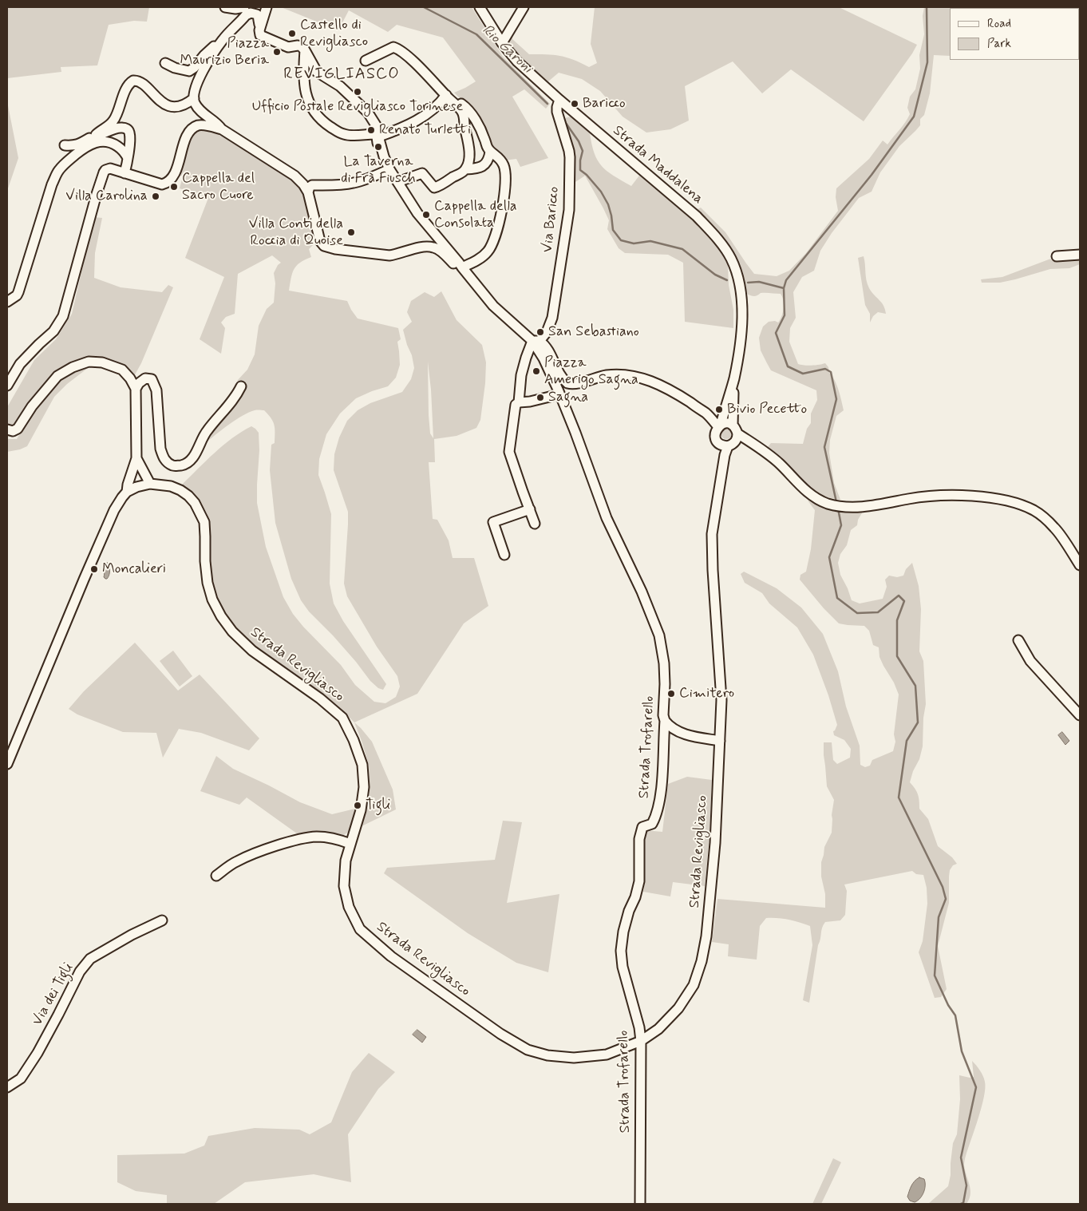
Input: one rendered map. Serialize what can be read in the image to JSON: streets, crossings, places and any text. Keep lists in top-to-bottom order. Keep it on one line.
{"streets":{"street":["Strada Maddalena","Via Baricco","Strada Revigliasco","Strada Trofarello","Via dei Tigli"]},"crossings":[["Strada Maddalena","Via Baricco"],["Strada Maddalena","Strada Revigliasco"],["Strada Revigliasco","Strada Trofarello"]],"districts":["REVIGLIASCO"],"water":["Rio Garoni"],"places":["Castello di Revigliasco","Piazza Maurizio Beria","Ufficio Postale Revigliasco Torinese","Baricco","Renato Turletti","La Taverna di Frà Fiusch","Cappella del Sacro Cuore","Villa Carolina","Cappella della Consolata","Villa Conti della Roccia di Quoise","San Sebastiano","Piazza Amerigo Sagna","Sagna","Bivio Pecetto","Moncalieri","Cimitero","Tigli"],"legend":["Road","Park"]}
